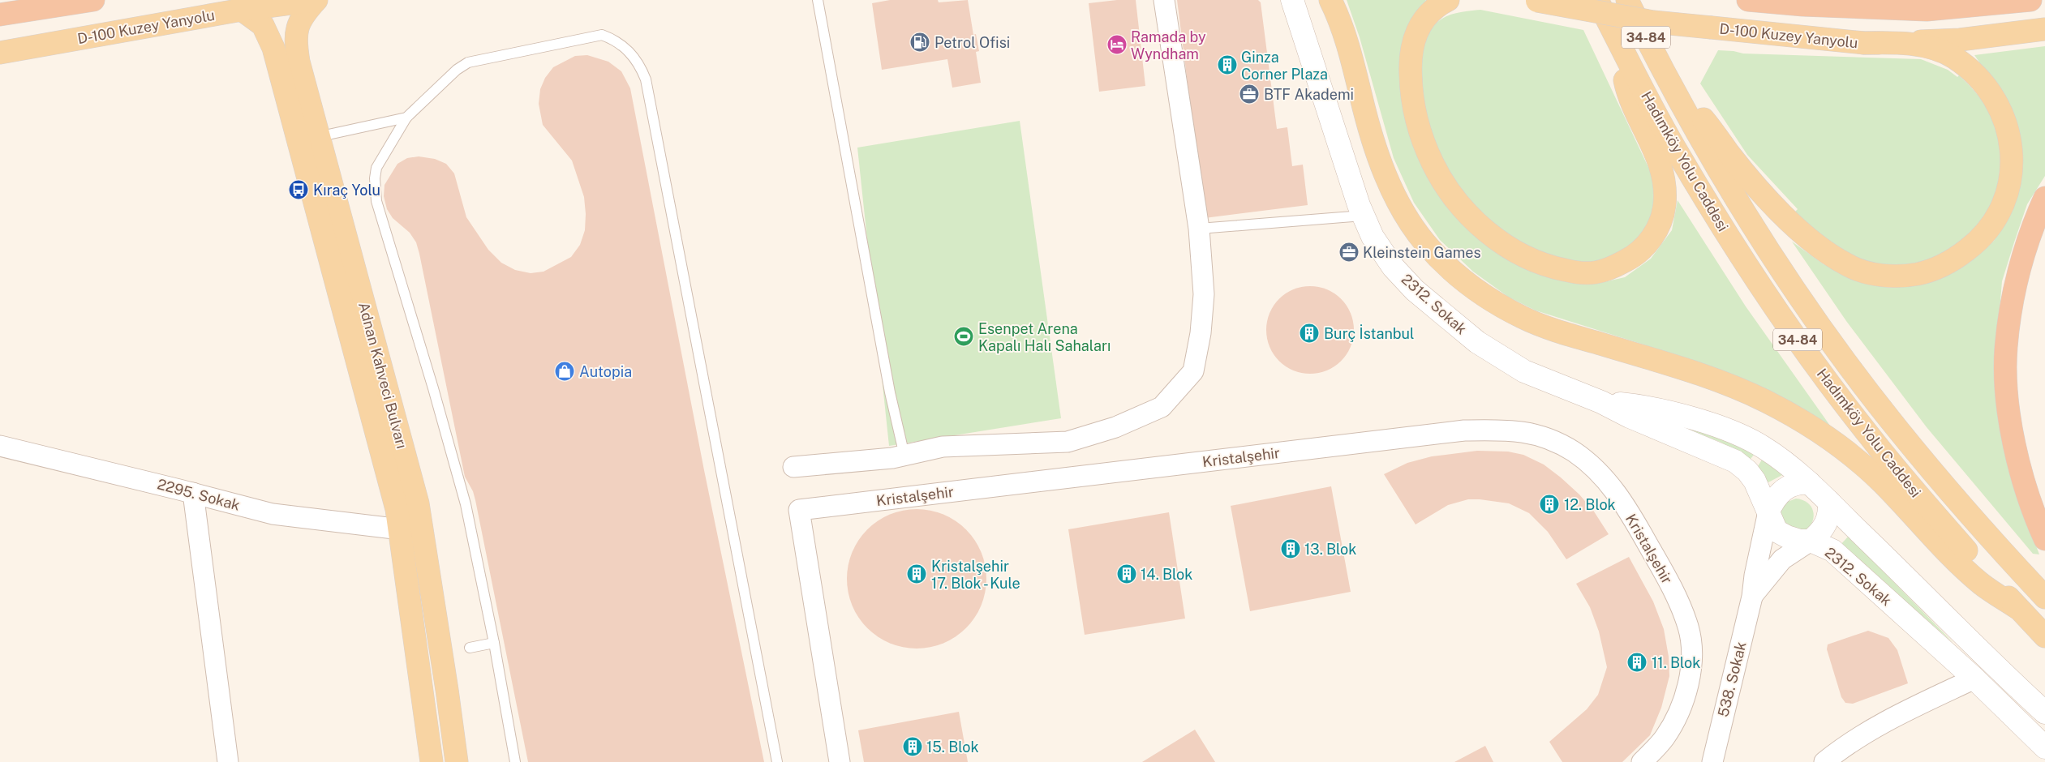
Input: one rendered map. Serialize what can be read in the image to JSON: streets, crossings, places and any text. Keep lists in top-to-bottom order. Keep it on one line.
{"streets":{"main road":["D-100 Kuzey Yanyolu","34-84","Hadımköy Yolu Caddesi","Adnan Kahveci Bulvarı"],"street":["2312. Sokak","Kristalşehir","2295. Sokak","538. Sokak"]},"crossings":[["D-100 Kuzey Yanyolu","Adnan Kahveci Bulvarı"],["34-84","Hadımköy Yolu Caddesi"],["2312. Sokak","538. Sokak"],["Adnan Kahveci Bulvarı","2295. Sokak"]],"places":{"fuel station":["Petrol Ofisi"],"hotel":["Ramada by Wyndham"],"building":["Ginza Corner Plaza","Burç İstanbul","12. Blok","13. Blok","Kristalşehir 17. Blok - Kule","14. Blok","11. Blok","15. Blok"],"office":["BTF Akademi","Kleinstein Games"],"bus stop":["Kıraç Yolu"],"sports":["Esenpet Arena Kapalı Halı Sahaları"],"shop":["Autopia"]}}
